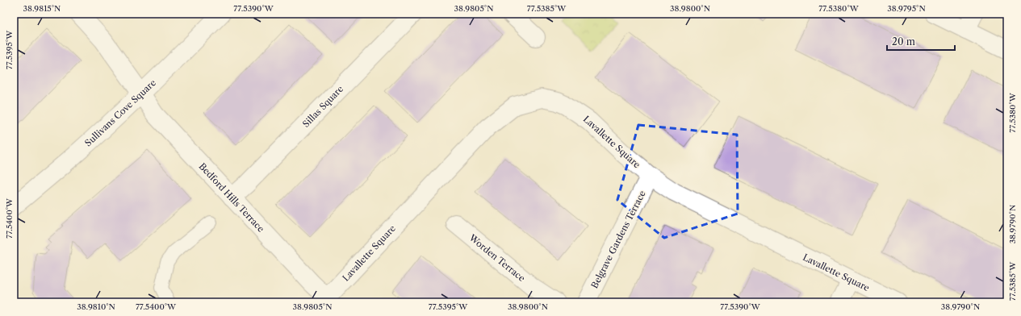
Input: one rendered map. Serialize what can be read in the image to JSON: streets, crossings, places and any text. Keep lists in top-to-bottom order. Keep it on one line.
{"streets":{"street":["Sillas Square","Sullivans Cove Square","Lavallette Square","Bedford Hills Terrace","Belgrave Gardens Terrace","Worden Terrace"]},"crossings":[["Sillas Square","Bedford Hills Terrace"],["Sullivans Cove Square","Bedford Hills Terrace"],["Lavallette Square","Bedford Hills Terrace"],["Lavallette Square","Belgrave Gardens Terrace"]],"scale_bar":"20 m","coordinates":["38.9815°N","77.5390°W","38.9805°N","77.5385°W","38.9800°N","77.5380°W","38.9795°N","77.5395°W","77.5400°W","38.9790°N","38.9810°N"]}
